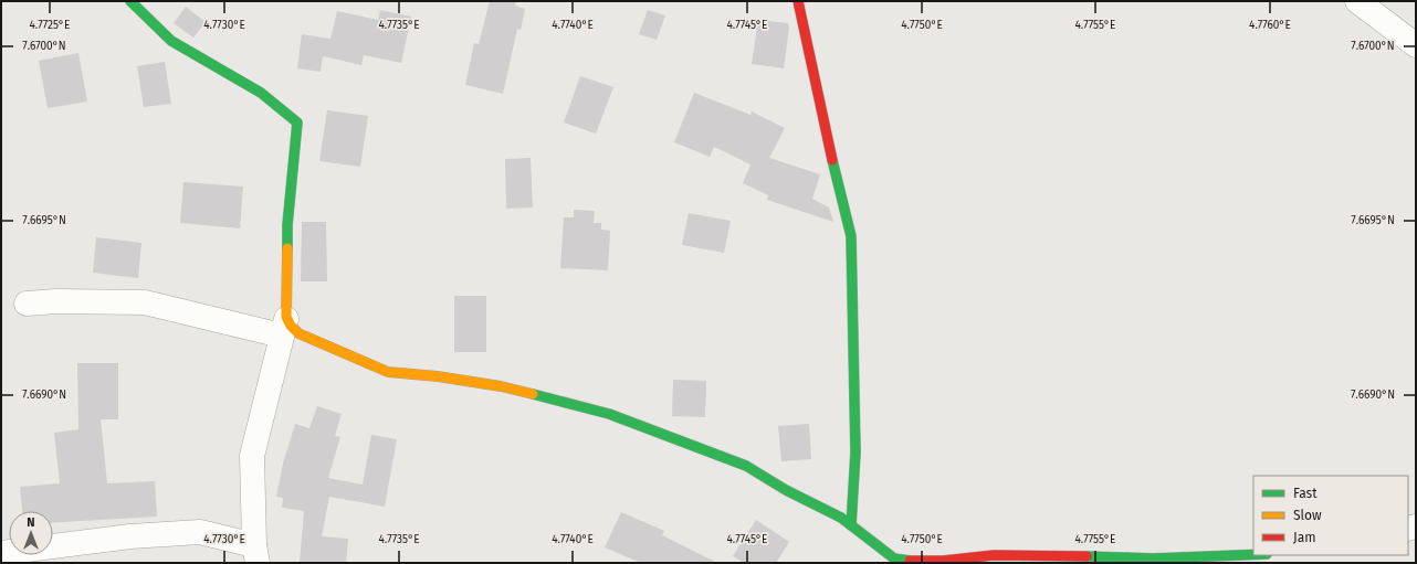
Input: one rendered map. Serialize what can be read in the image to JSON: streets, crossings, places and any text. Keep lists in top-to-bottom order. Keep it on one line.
{"legend":["Fast","Slow","Jam"],"north":"top","coordinates":["4.7725°E","4.7730°E","4.7735°E","4.7740°E","4.7745°E","4.7750°E","4.7755°E","4.7760°E","7.6700°N","7.6695°N","7.6690°N"]}
